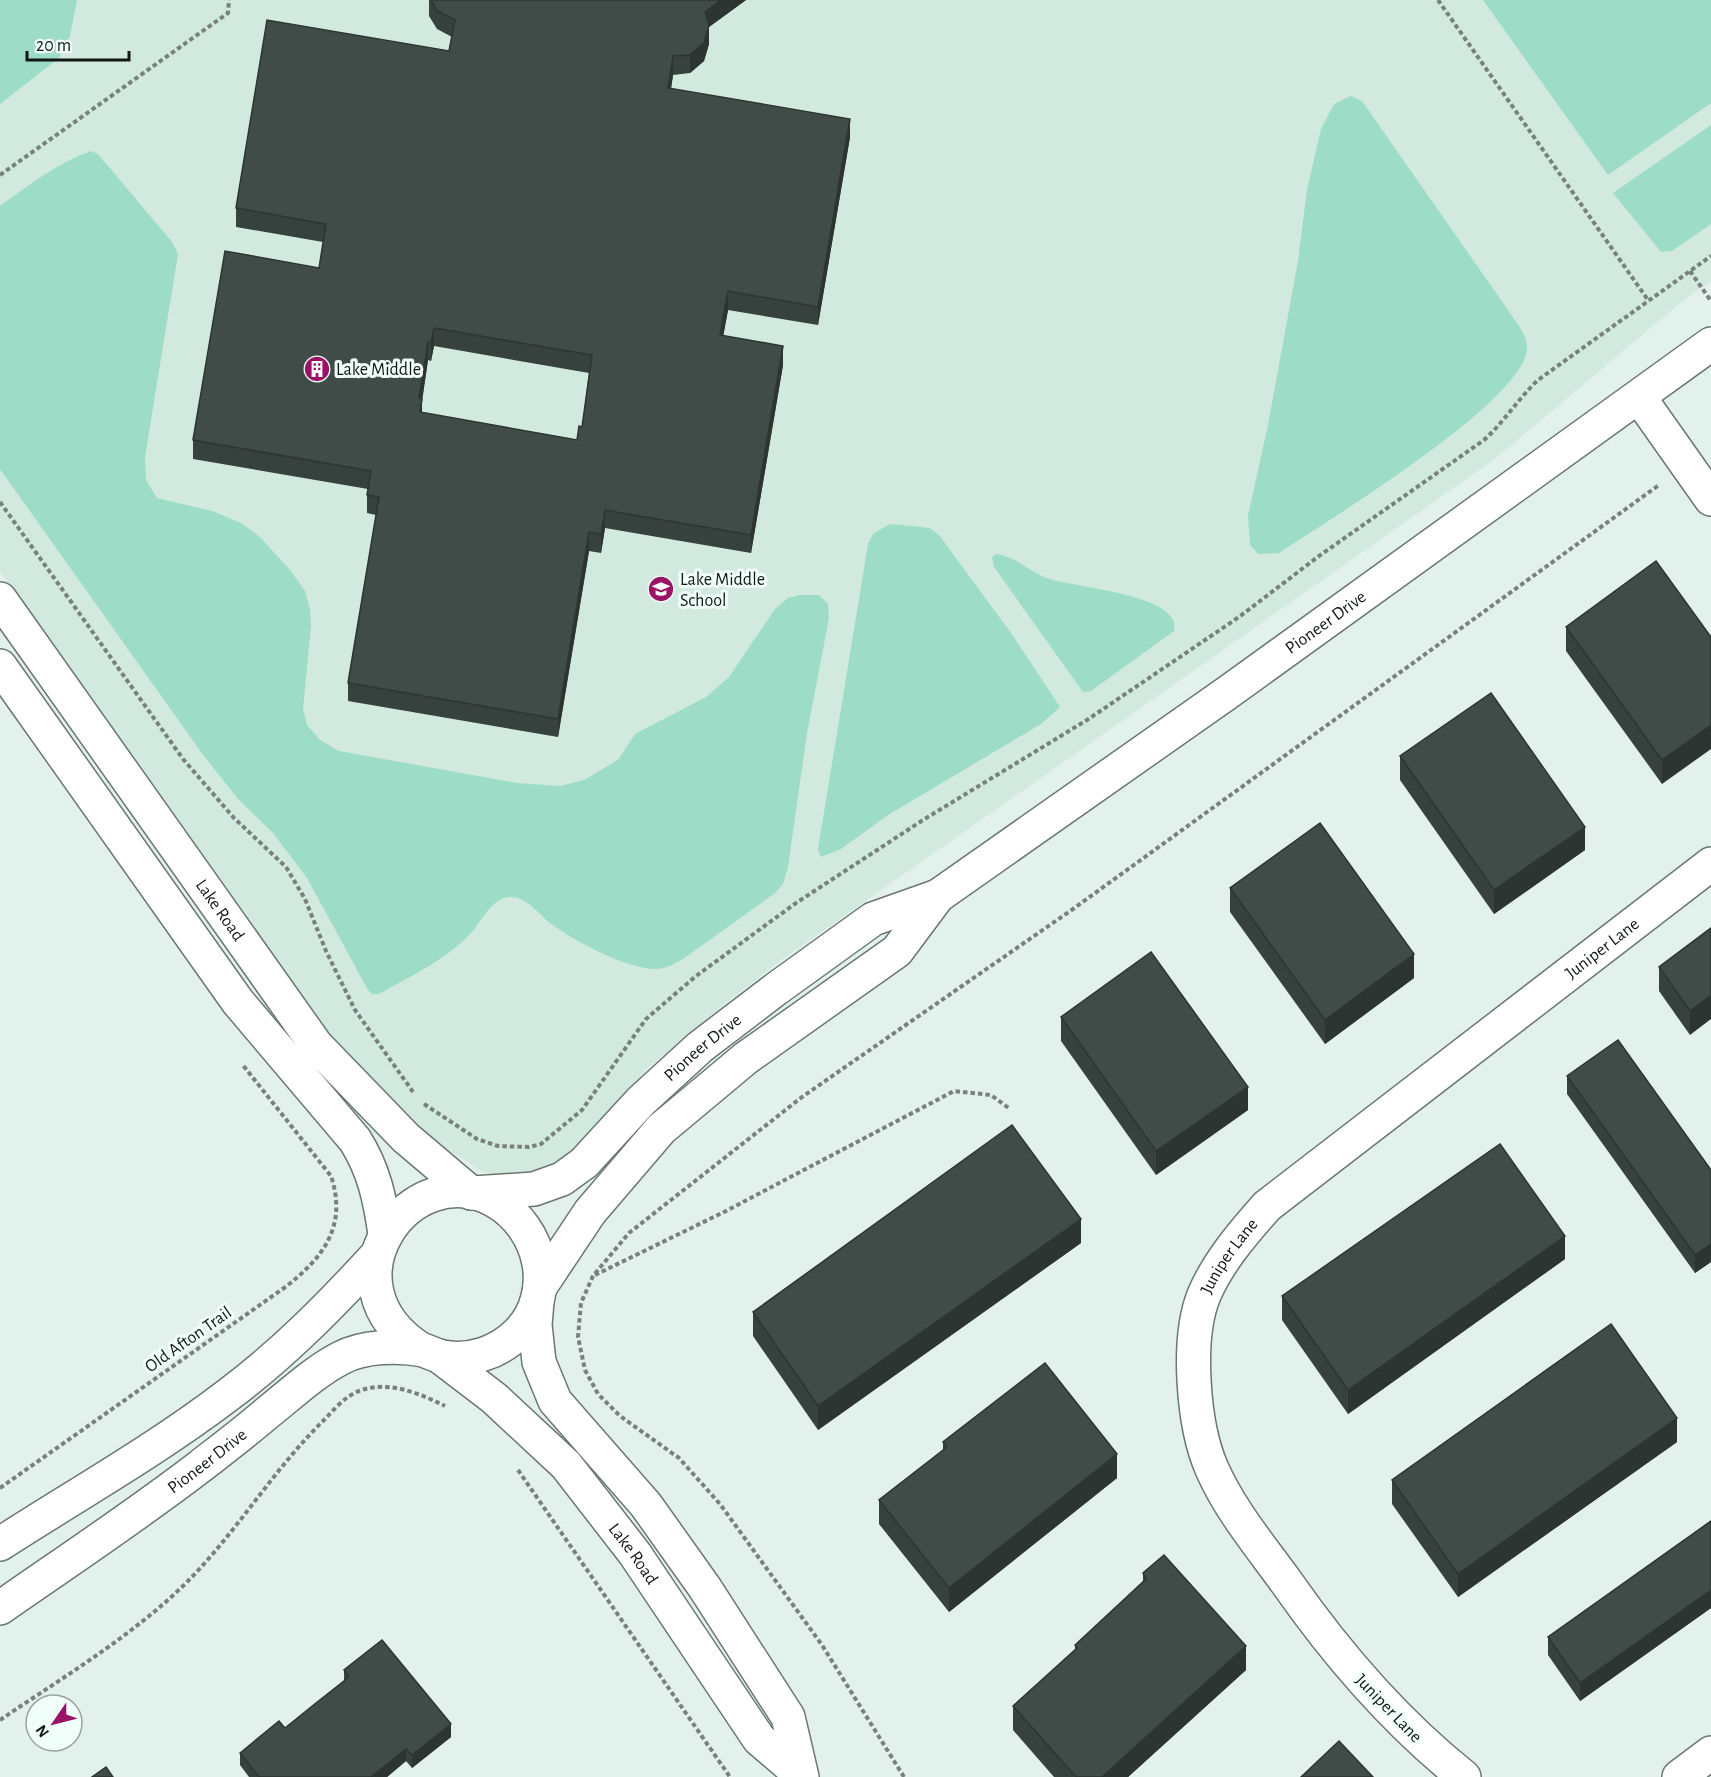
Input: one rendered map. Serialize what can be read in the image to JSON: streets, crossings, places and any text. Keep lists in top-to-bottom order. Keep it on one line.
{"streets":{"street":["Pioneer Drive","Lake Road","Juniper Lane"],"path":["Old Afton Trail"]},"crossings":[["Pioneer Drive","Lake Road"]],"places":{"building":["Lake Middle"],"school or university":["Lake Middle School"]},"scale_bar":"20 m","north":"bottom left"}
